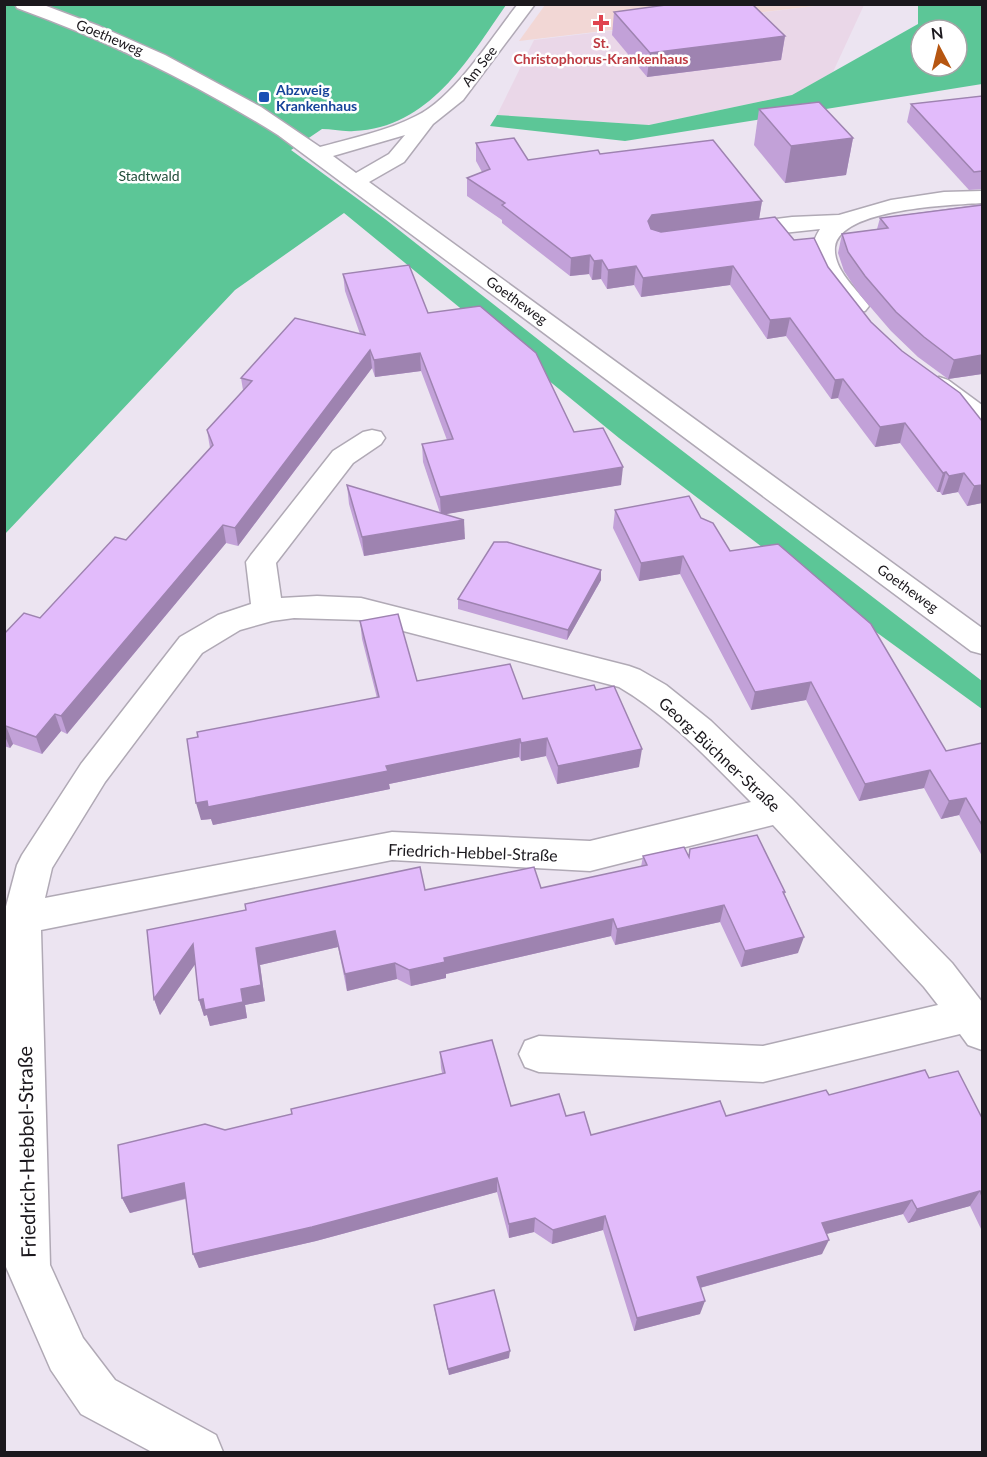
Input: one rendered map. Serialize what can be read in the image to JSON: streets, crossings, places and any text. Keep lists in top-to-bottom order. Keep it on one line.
{"streets":{"street":["Goetheweg","Am See","Georg-Büchner-Straße","Friedrich-Hebbel-Straße"]},"crossings":[["Goetheweg","Am See"],["Georg-Büchner-Straße","Friedrich-Hebbel-Straße"]],"parks":["Stadtwald"],"places":{"health":["St. Christophorus-Krankenhaus"],"transit":["Abzweig Krankenhaus"]},"north":"top"}
